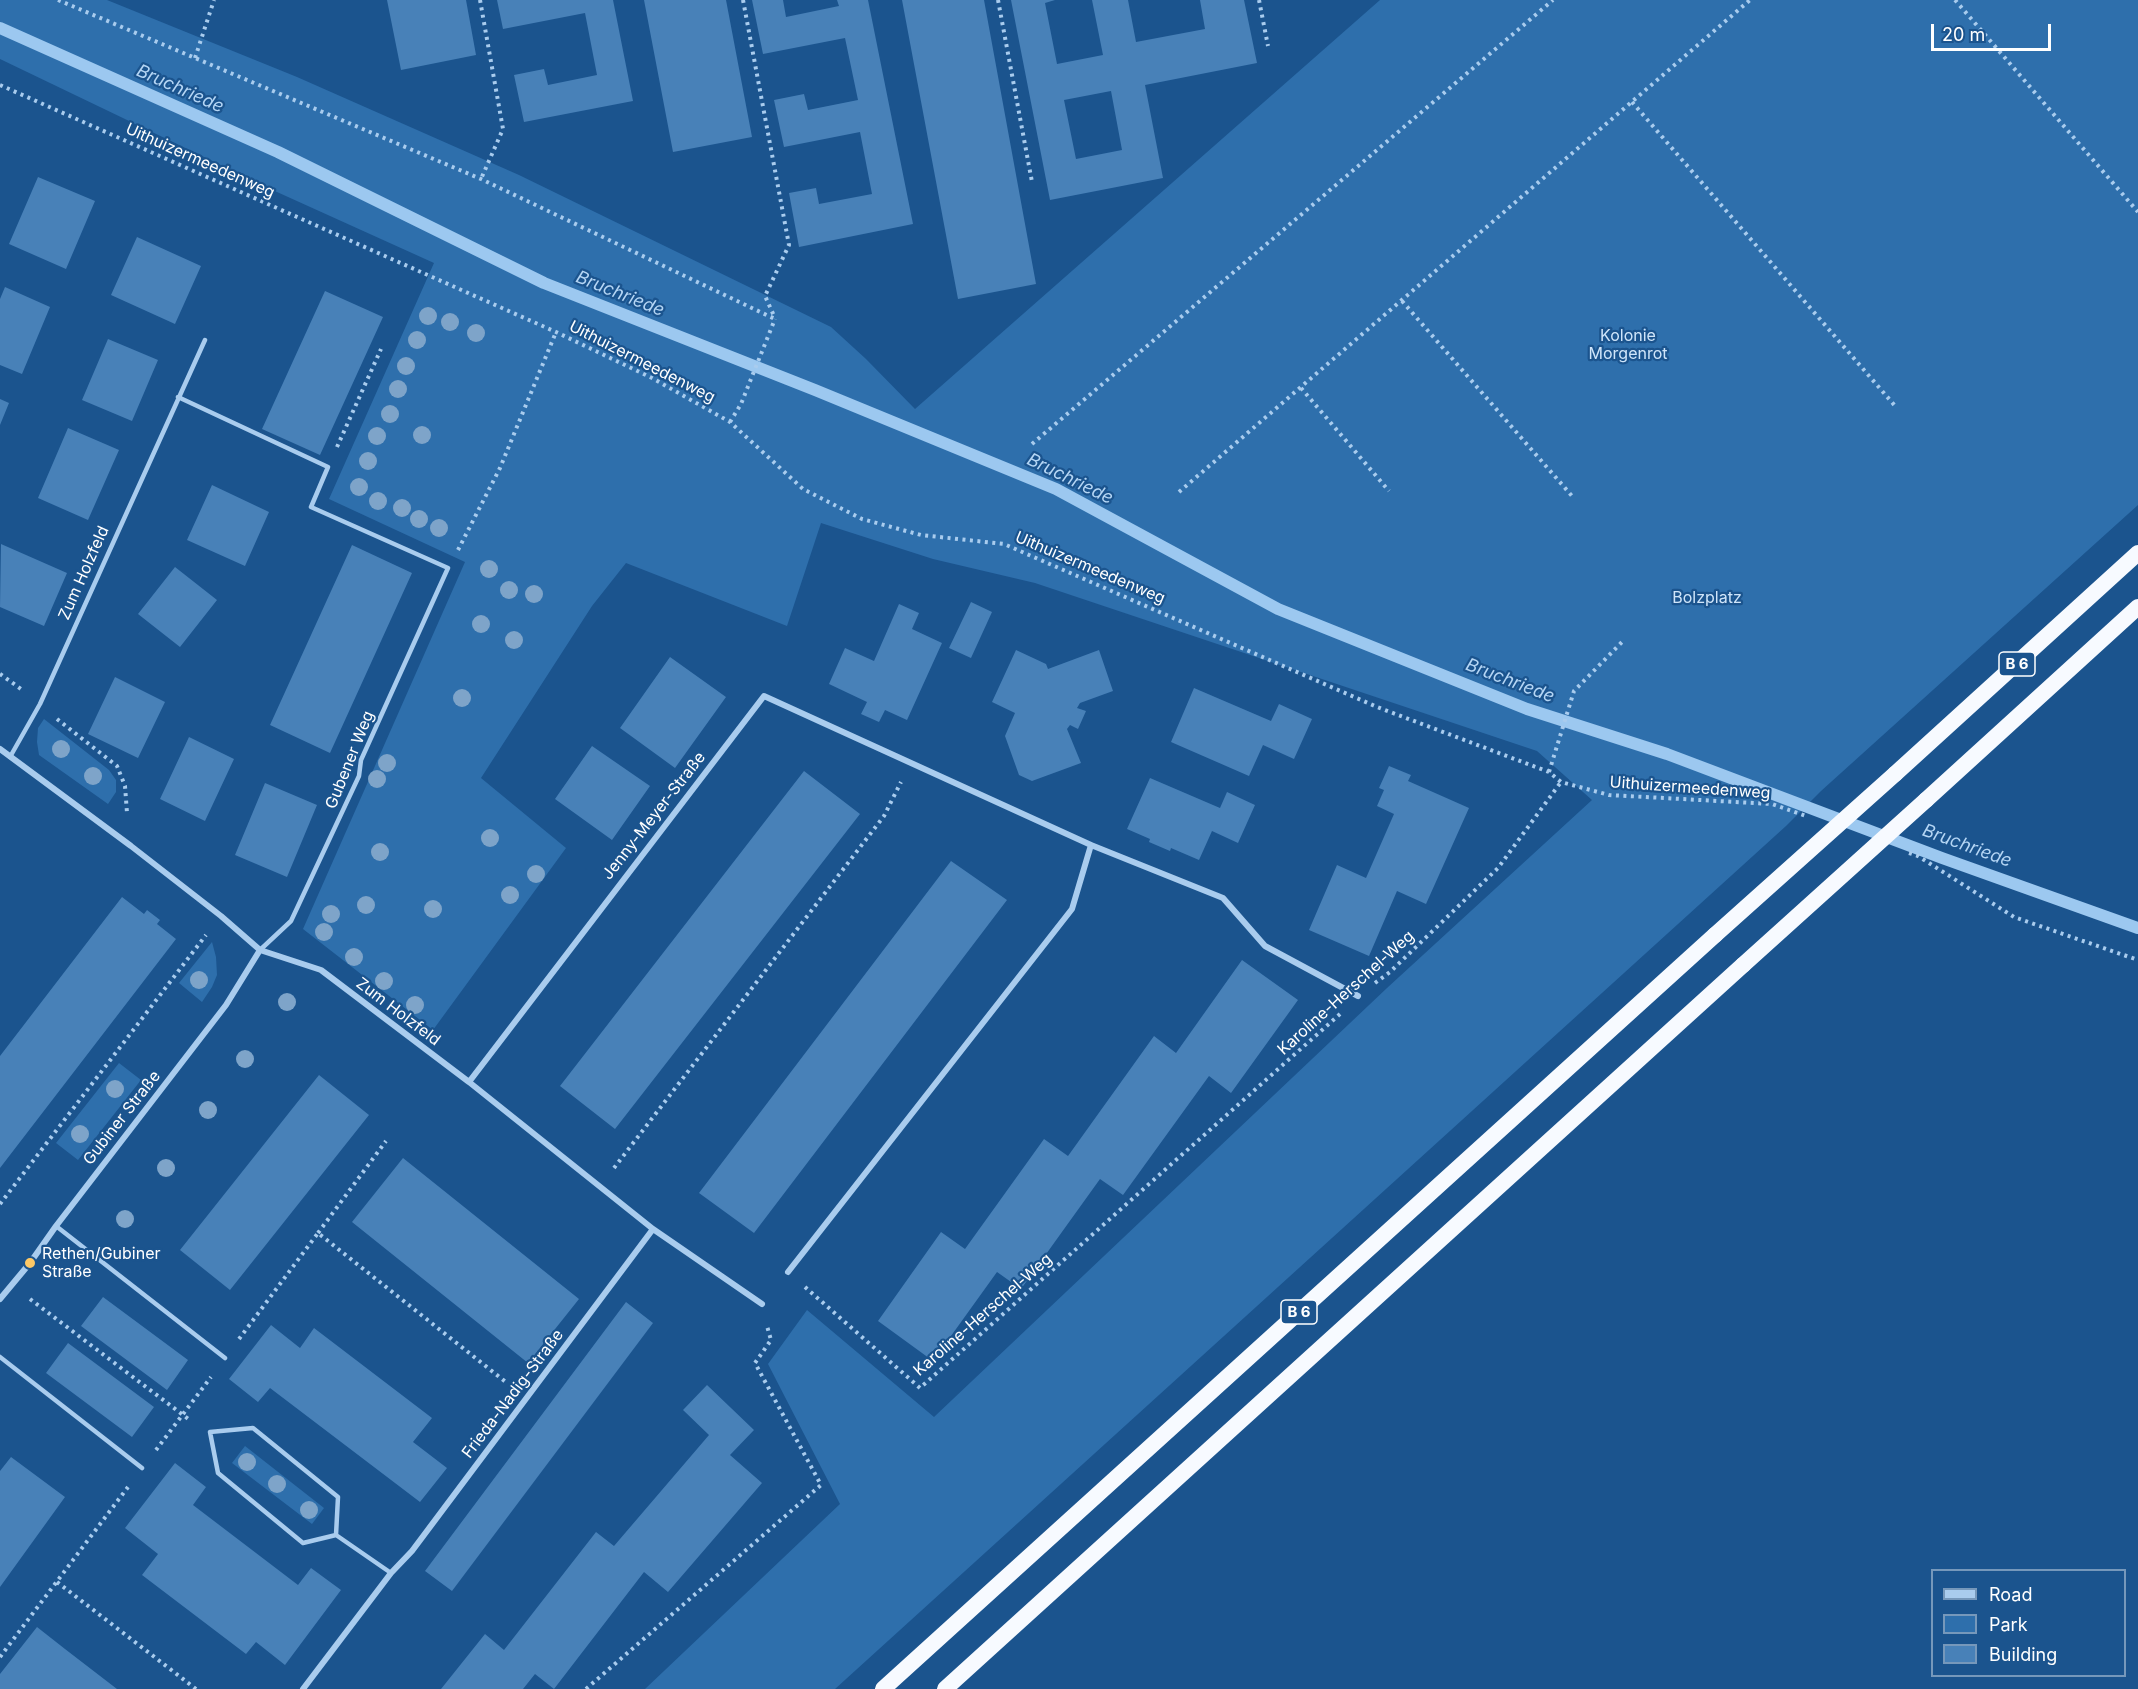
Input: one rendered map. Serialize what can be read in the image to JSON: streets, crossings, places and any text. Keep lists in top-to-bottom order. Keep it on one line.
{"streets":{"highway":["B 6"],"street":["Zum Holzfeld","Jenny-Meyer-Straße","Gubiner Straße","Frieda-Nadig-Straße"],"lane":["Gubener Weg"],"path":["Uithuizermeedenweg","Karoline-Herschel-Weg"]},"crossings":[["Uithuizermeedenweg","Karoline-Herschel-Weg"],["Zum Holzfeld","Gubener Weg"],["Zum Holzfeld","Jenny-Meyer-Straße"],["Zum Holzfeld","Gubiner Straße"],["Zum Holzfeld","Frieda-Nadig-Straße"],["Gubener Weg","Gubiner Straße"],["Jenny-Meyer-Straße","Karoline-Herschel-Weg"]],"water":["Bruchriede"],"parks":["Kolonie Morgenrot","Bolzplatz"],"places":["Rethen/Gubiner Straße"],"legend":["Road","Park","Building"],"scale_bar":"20 m"}
